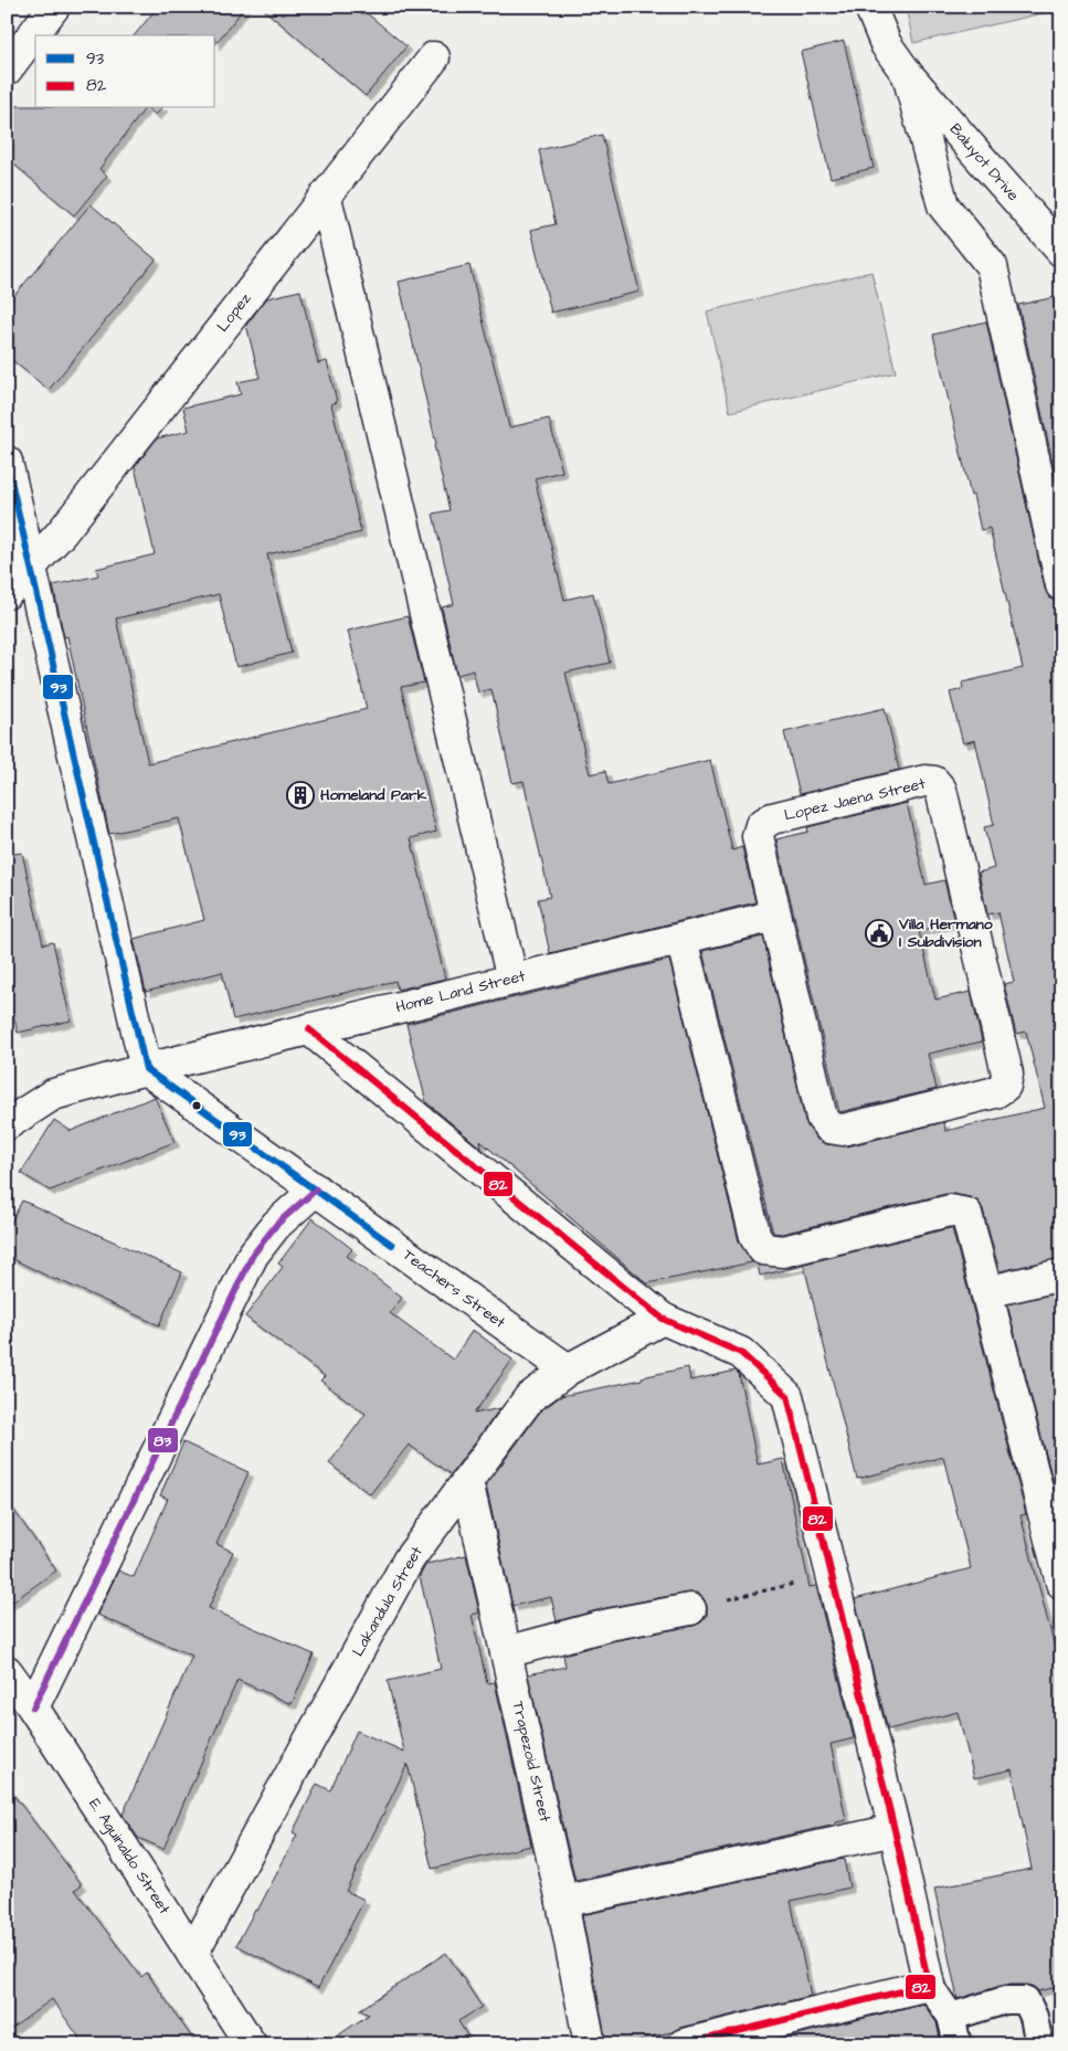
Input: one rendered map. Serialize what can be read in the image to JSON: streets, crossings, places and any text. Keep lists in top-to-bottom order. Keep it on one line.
{"streets":{"street":["Baluyot Drive","Lopez","Lopez Jaena Street","Home Land Street","Teachers Street","Lakandula Street","Trapezoid Street","E. Aguinaldo Street"]},"crossings":[["Lopez Jaena Street","Home Land Street"],["Home Land Street","Teachers Street"],["Teachers Street","Lakandula Street"],["Lakandula Street","Trapezoid Street"],["Lakandula Street","E. Aguinaldo Street"]],"places":{"building":["Homeland Park"],"public building":["Villa Hermano I Subdivision"]},"lines":["transit line 93","transit line 82","transit line 83"],"legend":["93","82"]}
